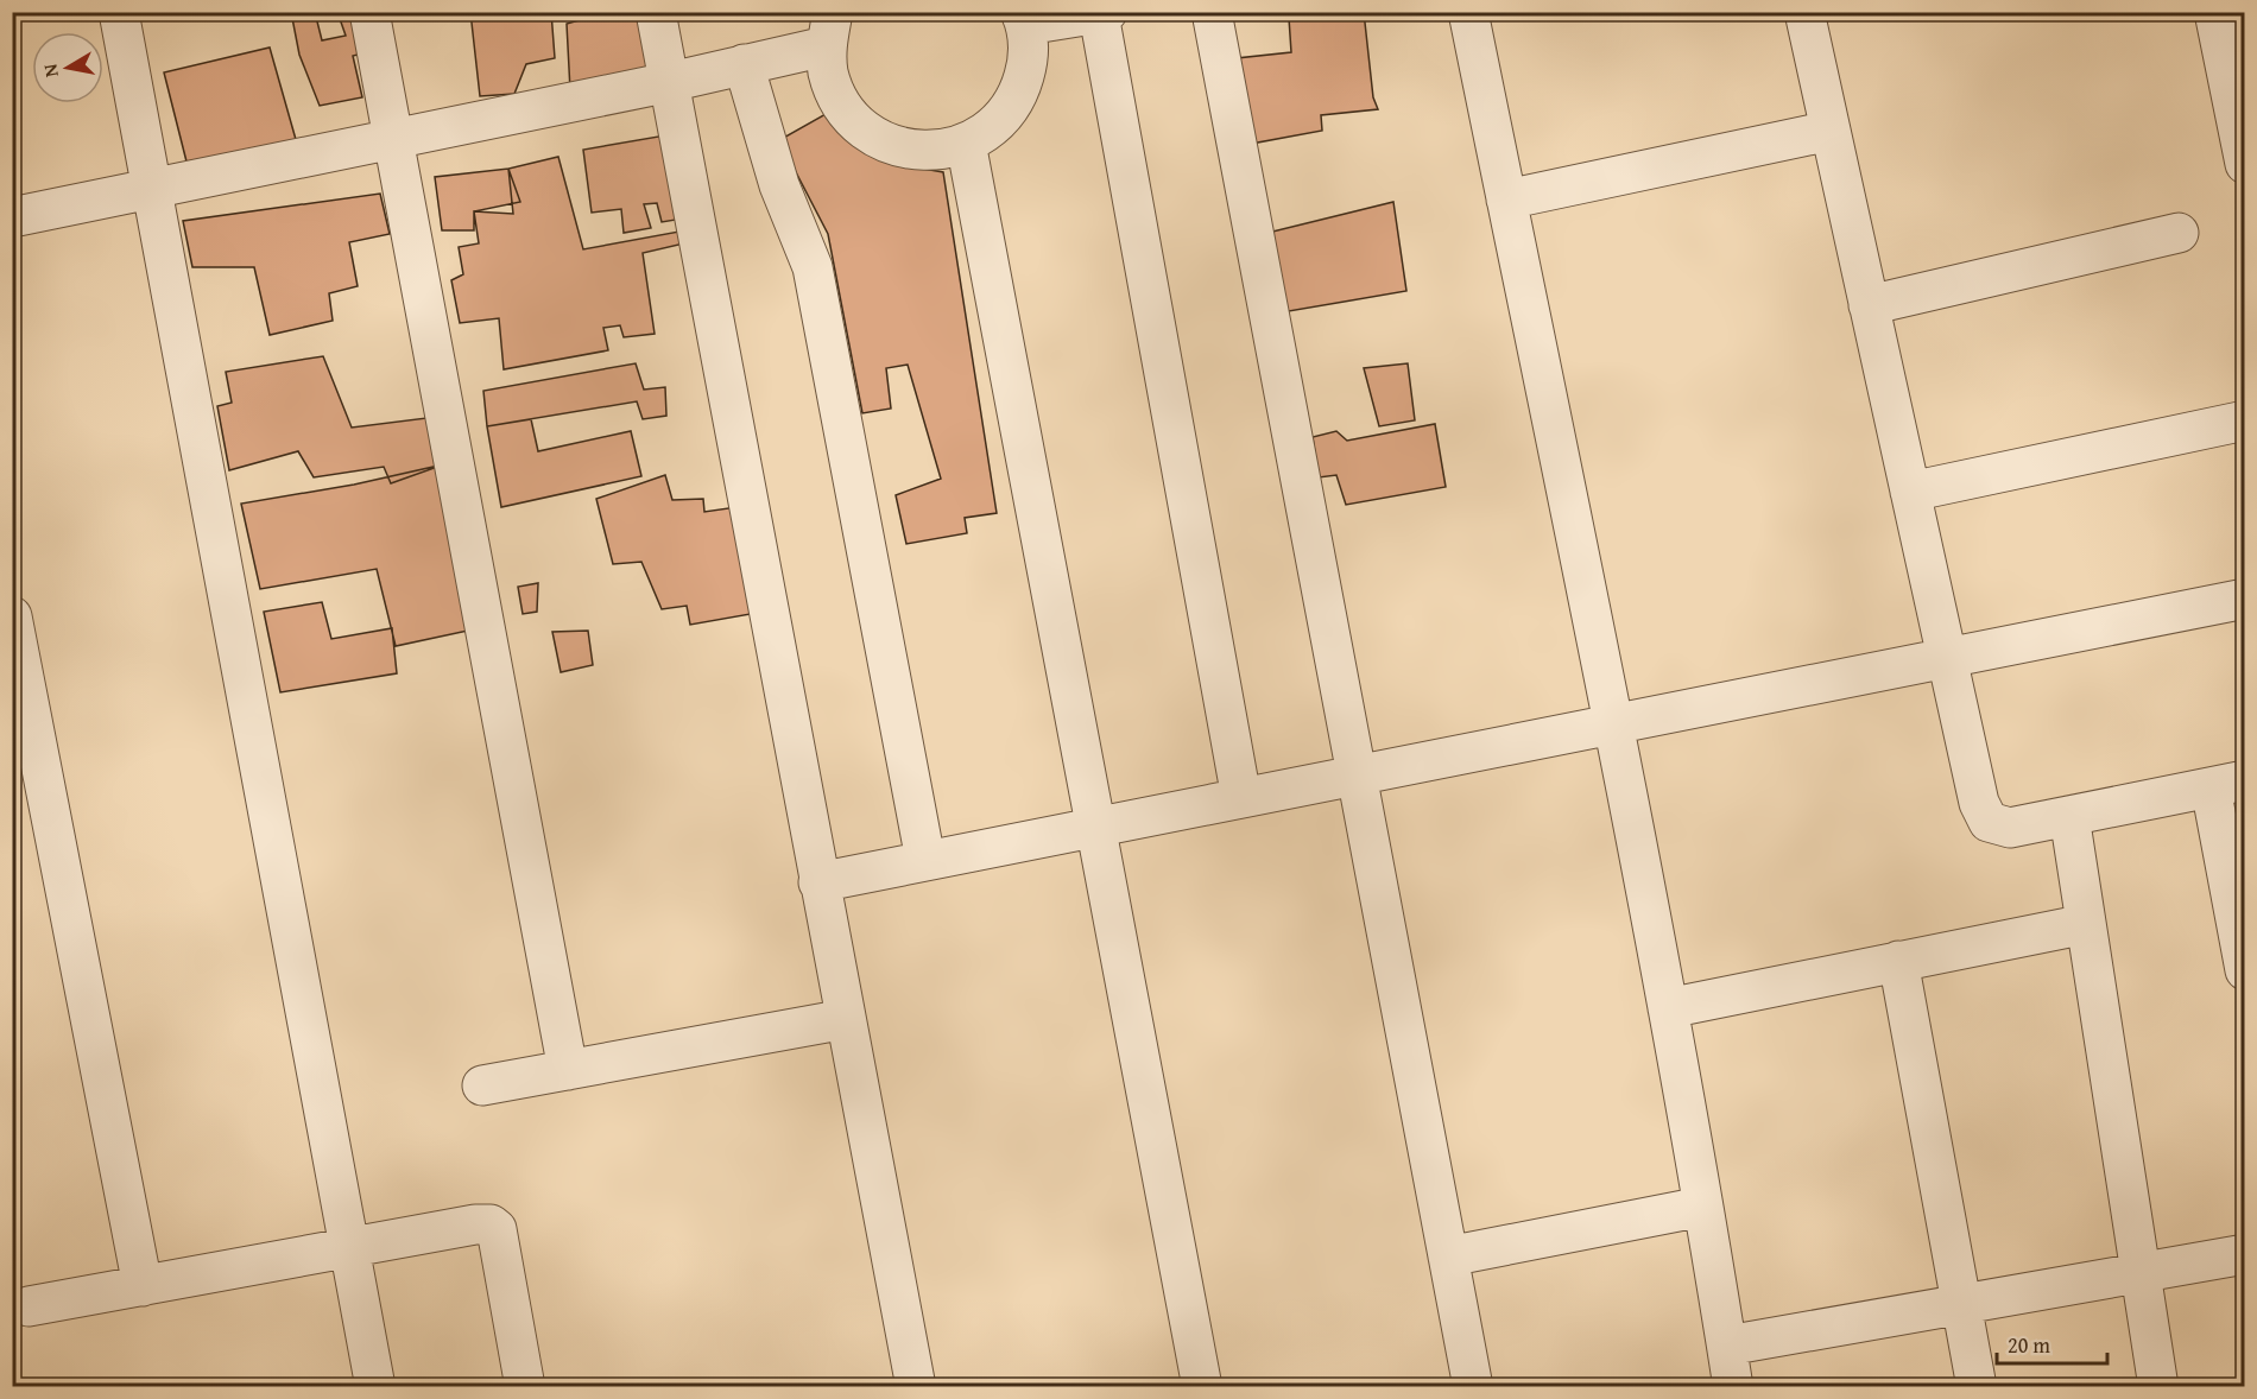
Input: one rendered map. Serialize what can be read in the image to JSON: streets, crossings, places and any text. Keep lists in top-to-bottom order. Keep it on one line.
{"scale_bar":"20 m","north":"left"}
